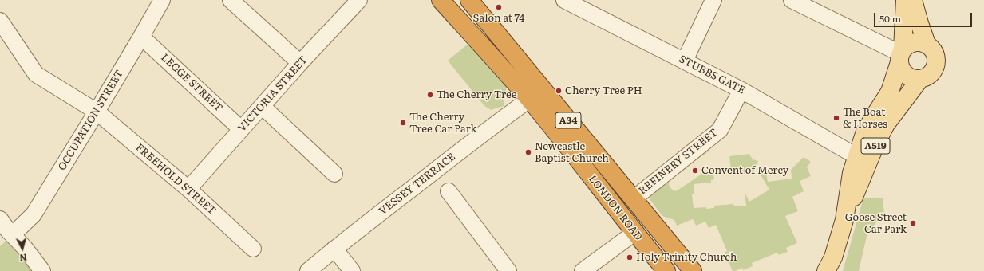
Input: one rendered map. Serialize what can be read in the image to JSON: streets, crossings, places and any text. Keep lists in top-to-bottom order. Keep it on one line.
{"streets":{"highway":["A34","LONDON ROAD"],"main road":["A519"],"street":["STUBBS GATE","LEGGE STREET","VICTORIA STREET","OCCUPATION STREET","REFINERY STREET","FREEHOLD STREET","VESSEY TERRACE"]},"crossings":[["STUBBS GATE","A519"],["STUBBS GATE","REFINERY STREET"],["LEGGE STREET","VICTORIA STREET"],["LEGGE STREET","OCCUPATION STREET"],["VICTORIA STREET","FREEHOLD STREET"],["OCCUPATION STREET","FREEHOLD STREET"],["REFINERY STREET","LONDON ROAD"],["VESSEY TERRACE","LONDON ROAD"]],"places":["Salon at 74","Cherry Tree PH","The Cherry Tree","The Boat & Horses","The Cherry Tree Car Park","Newcastle Baptist Church","Convent of Mercy","Goose Street Car Park","Holy Trinity Church"],"scale_bar":"50 m","north":"bottom"}
